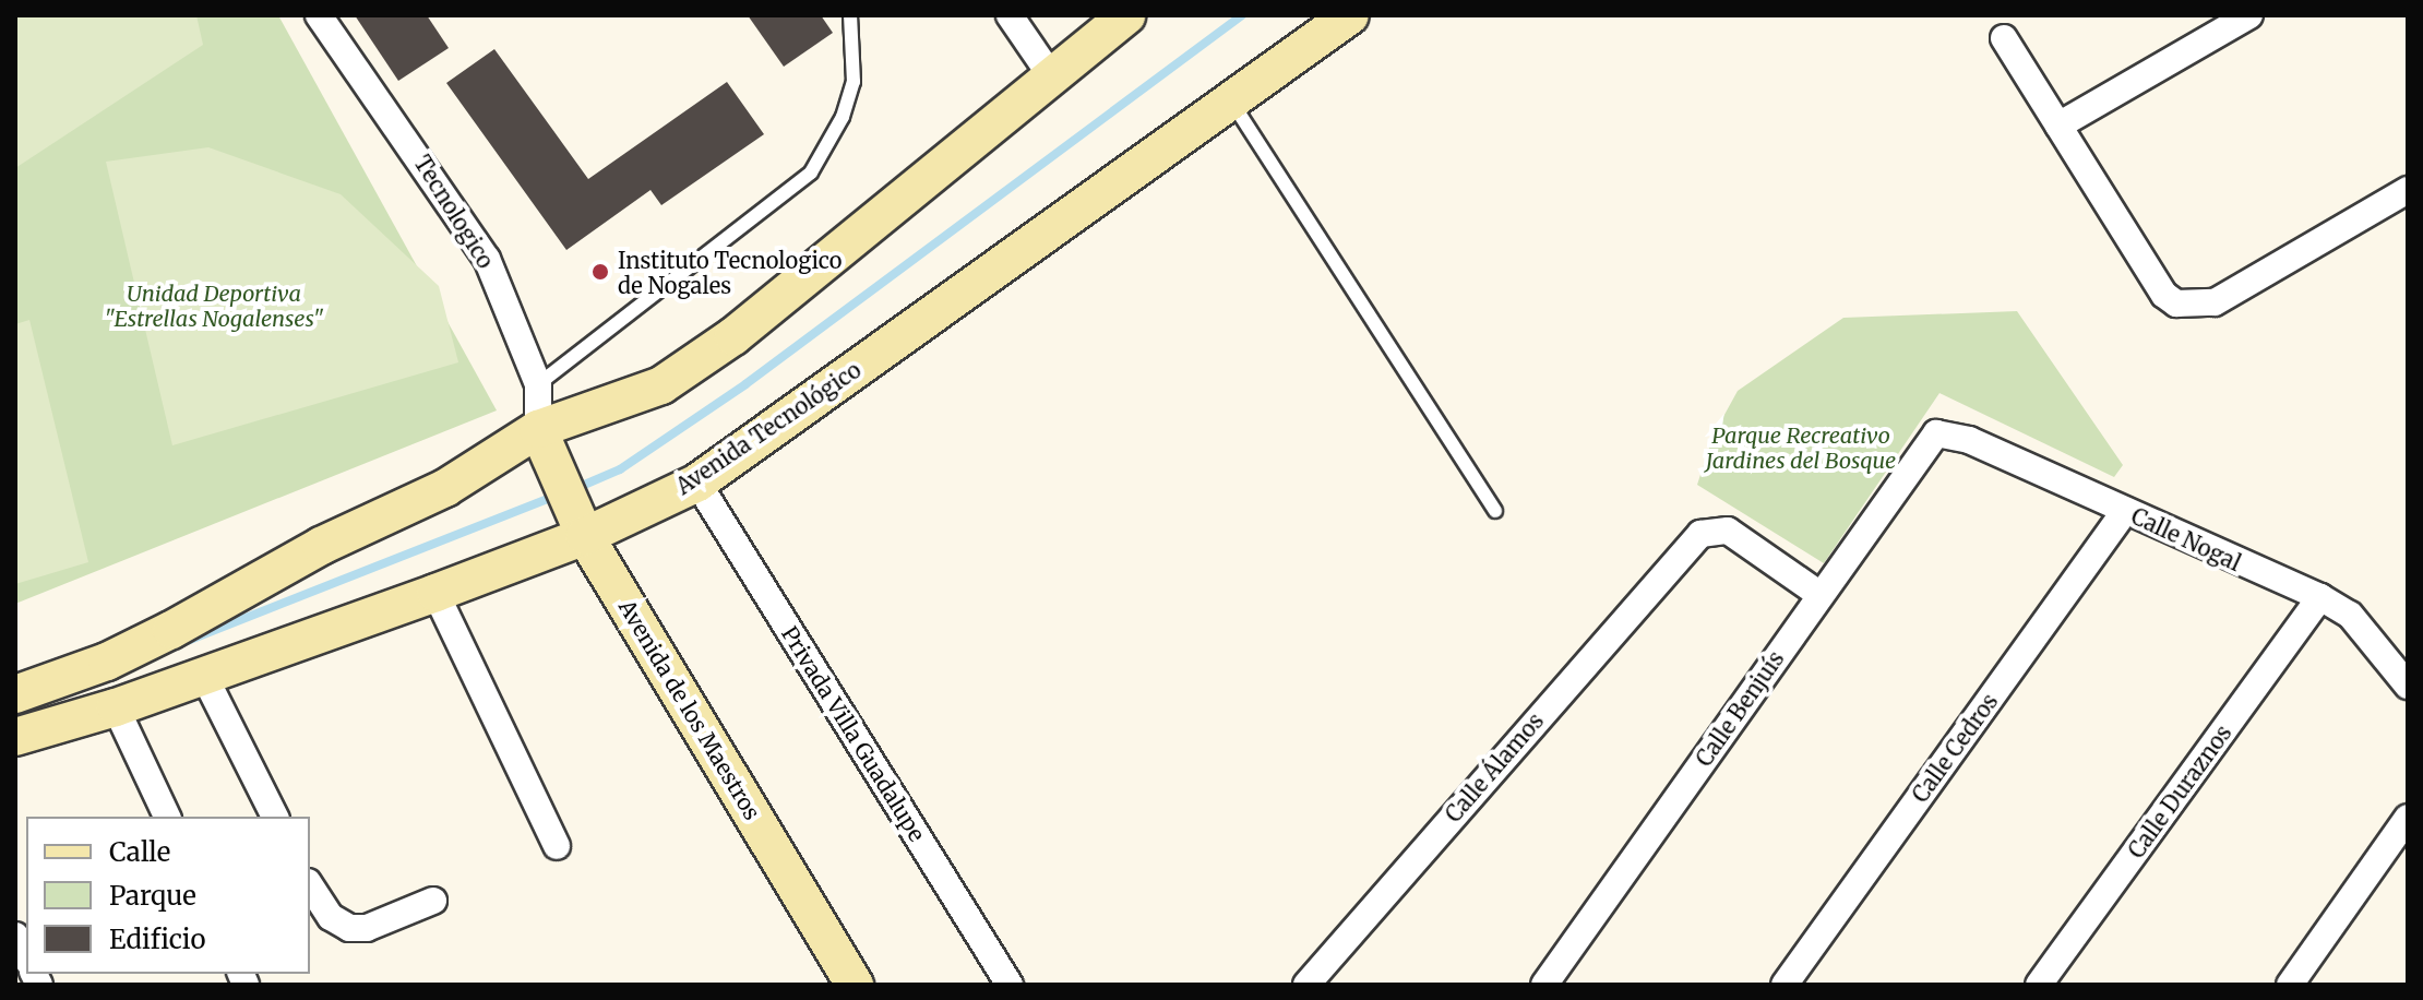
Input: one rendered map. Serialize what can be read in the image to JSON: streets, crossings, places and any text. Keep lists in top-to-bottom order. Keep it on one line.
{"streets":{"main road":["Avenida Tecnológico","Avenida de los Maestros"],"street":["Tecnologico","Calle Nogal","Calle Benjuís","Privada Villa Guadalupe","Calle Cedros","Calle Álamos","Calle Duraznos"]},"crossings":[["Tecnologico","Avenida de los Maestros"],["Avenida Tecnológico","Avenida de los Maestros"],["Avenida Tecnológico","Privada Villa Guadalupe"],["Calle Nogal","Calle Benjuís"],["Calle Nogal","Calle Cedros"],["Calle Nogal","Calle Duraznos"],["Calle Benjuís","Calle Álamos"]],"parks":["Unidad Deportiva \"Estrellas Nogalenses\"","Parque Recreativo Jardines del Bosque"],"places":["Instituto Tecnologico de Nogales"],"legend":["Calle","Parque","Edificio"]}
